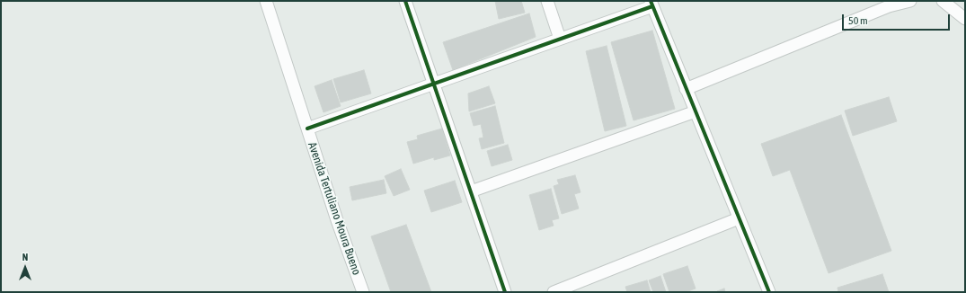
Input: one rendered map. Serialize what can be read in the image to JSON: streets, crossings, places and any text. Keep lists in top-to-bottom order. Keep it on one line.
{"streets":{"street":["Avenida Tertuliano Moura Bueno"]},"scale_bar":"50 m","north":"top"}
